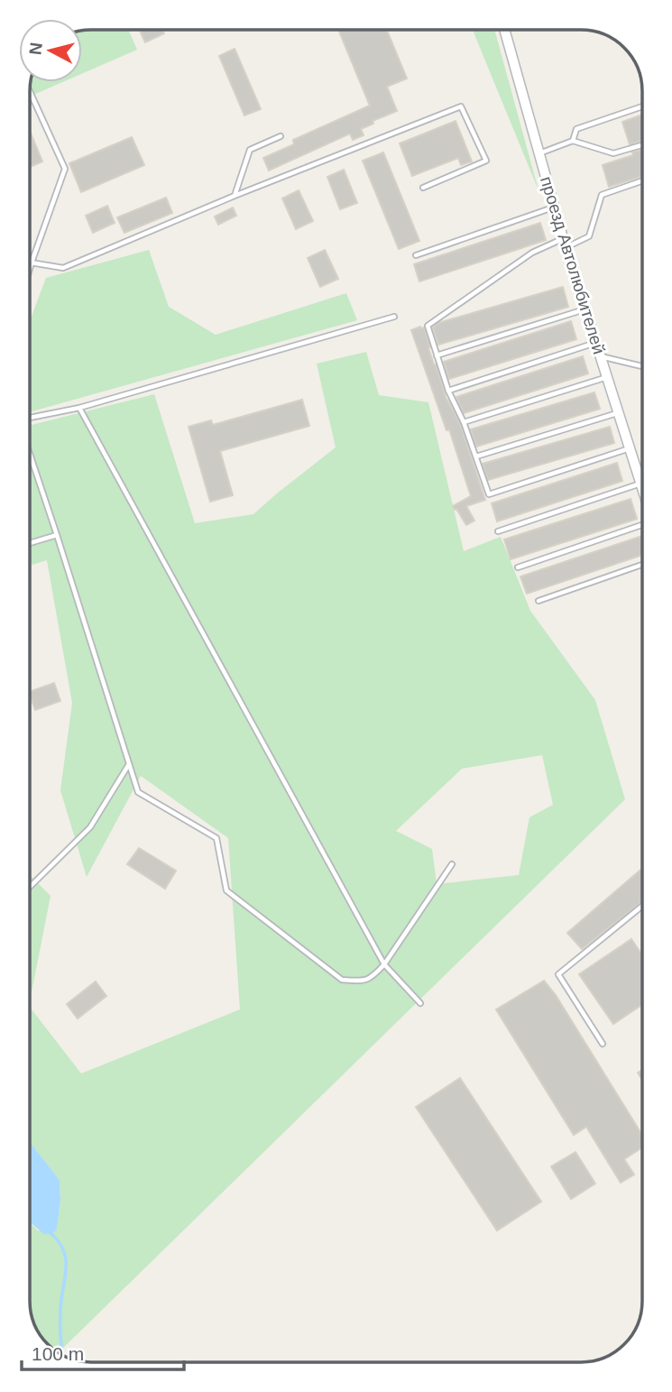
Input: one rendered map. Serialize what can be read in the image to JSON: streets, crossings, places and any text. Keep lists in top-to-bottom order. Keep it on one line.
{"streets":{"street":["проезд Автолюбителей"]},"scale_bar":"100 m","north":"left"}
